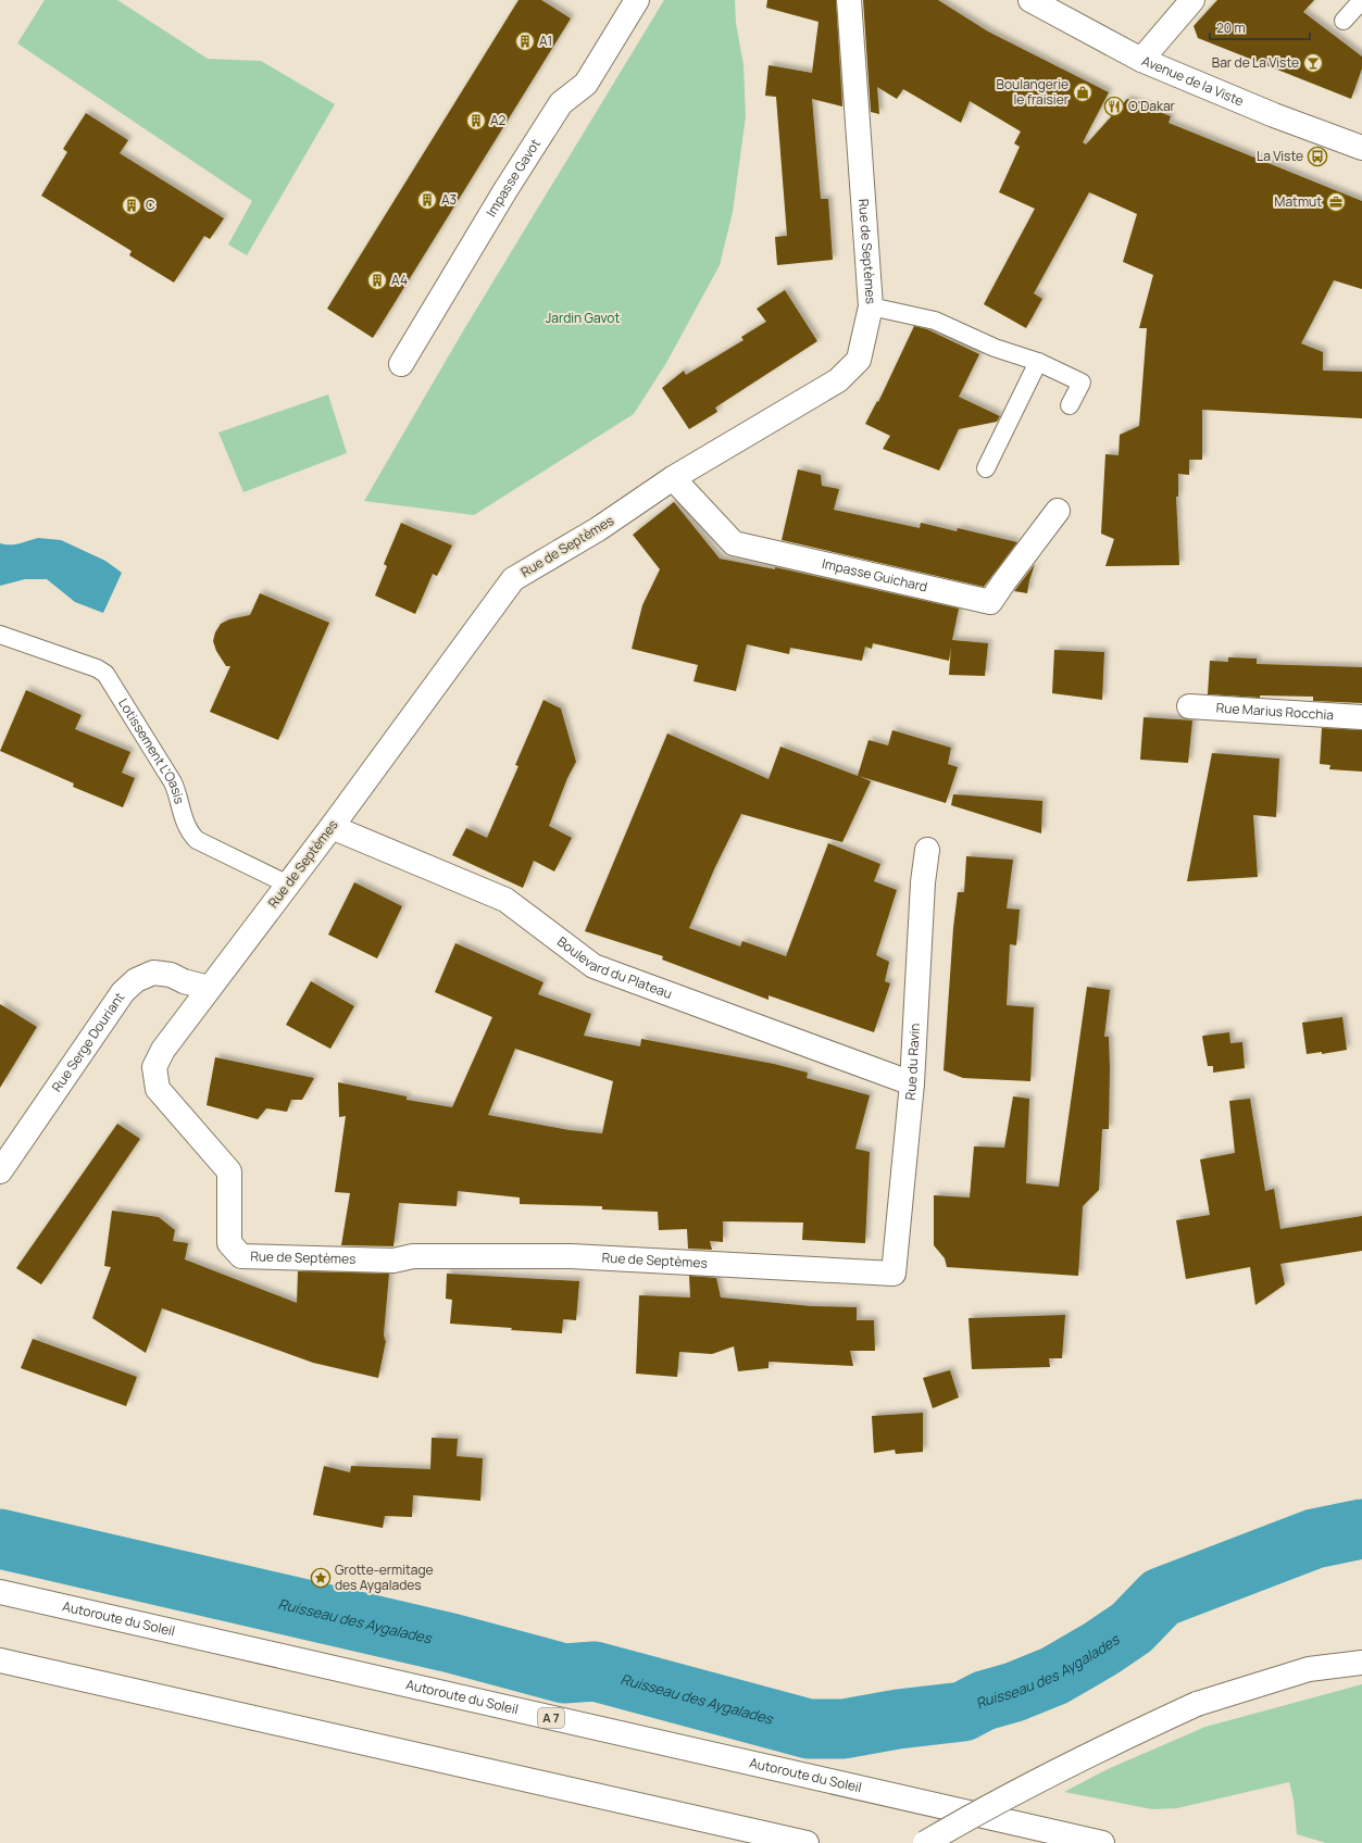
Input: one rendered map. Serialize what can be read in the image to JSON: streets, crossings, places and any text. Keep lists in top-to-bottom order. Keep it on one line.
{"streets":{"main road":["Avenue de la Viste","Impasse Gavot","Rue de Septèmes","Impasse Guichard","Rue Marius Rocchia","Boulevard du Plateau","Rue Serge Douriant","Rue du Ravin","Autoroute du Soleil","A 7"],"lane":["Lotissement L'Oasis"]},"crossings":[["Rue de Septèmes","Impasse Guichard"],["Rue de Septèmes","Lotissement L'Oasis"],["Rue de Septèmes","Boulevard du Plateau"],["Rue de Septèmes","Rue Serge Douriant"],["Rue de Septèmes","Rue du Ravin"],["Boulevard du Plateau","Rue du Ravin"]],"water":["Ruisseau des Aygalades"],"parks":["Jardin Gavot"],"places":{"building":["A1","A2","A3","C","A4"],"bar":["Bar de La Viste"],"shop":["Boulangerie le fraisier"],"restaurant":["O'Dakar"],"bus stop":["La Viste"],"office":["Matmut"],"place":["Grotte-ermitage des Aygalades"]},"scale_bar":"20 m"}
